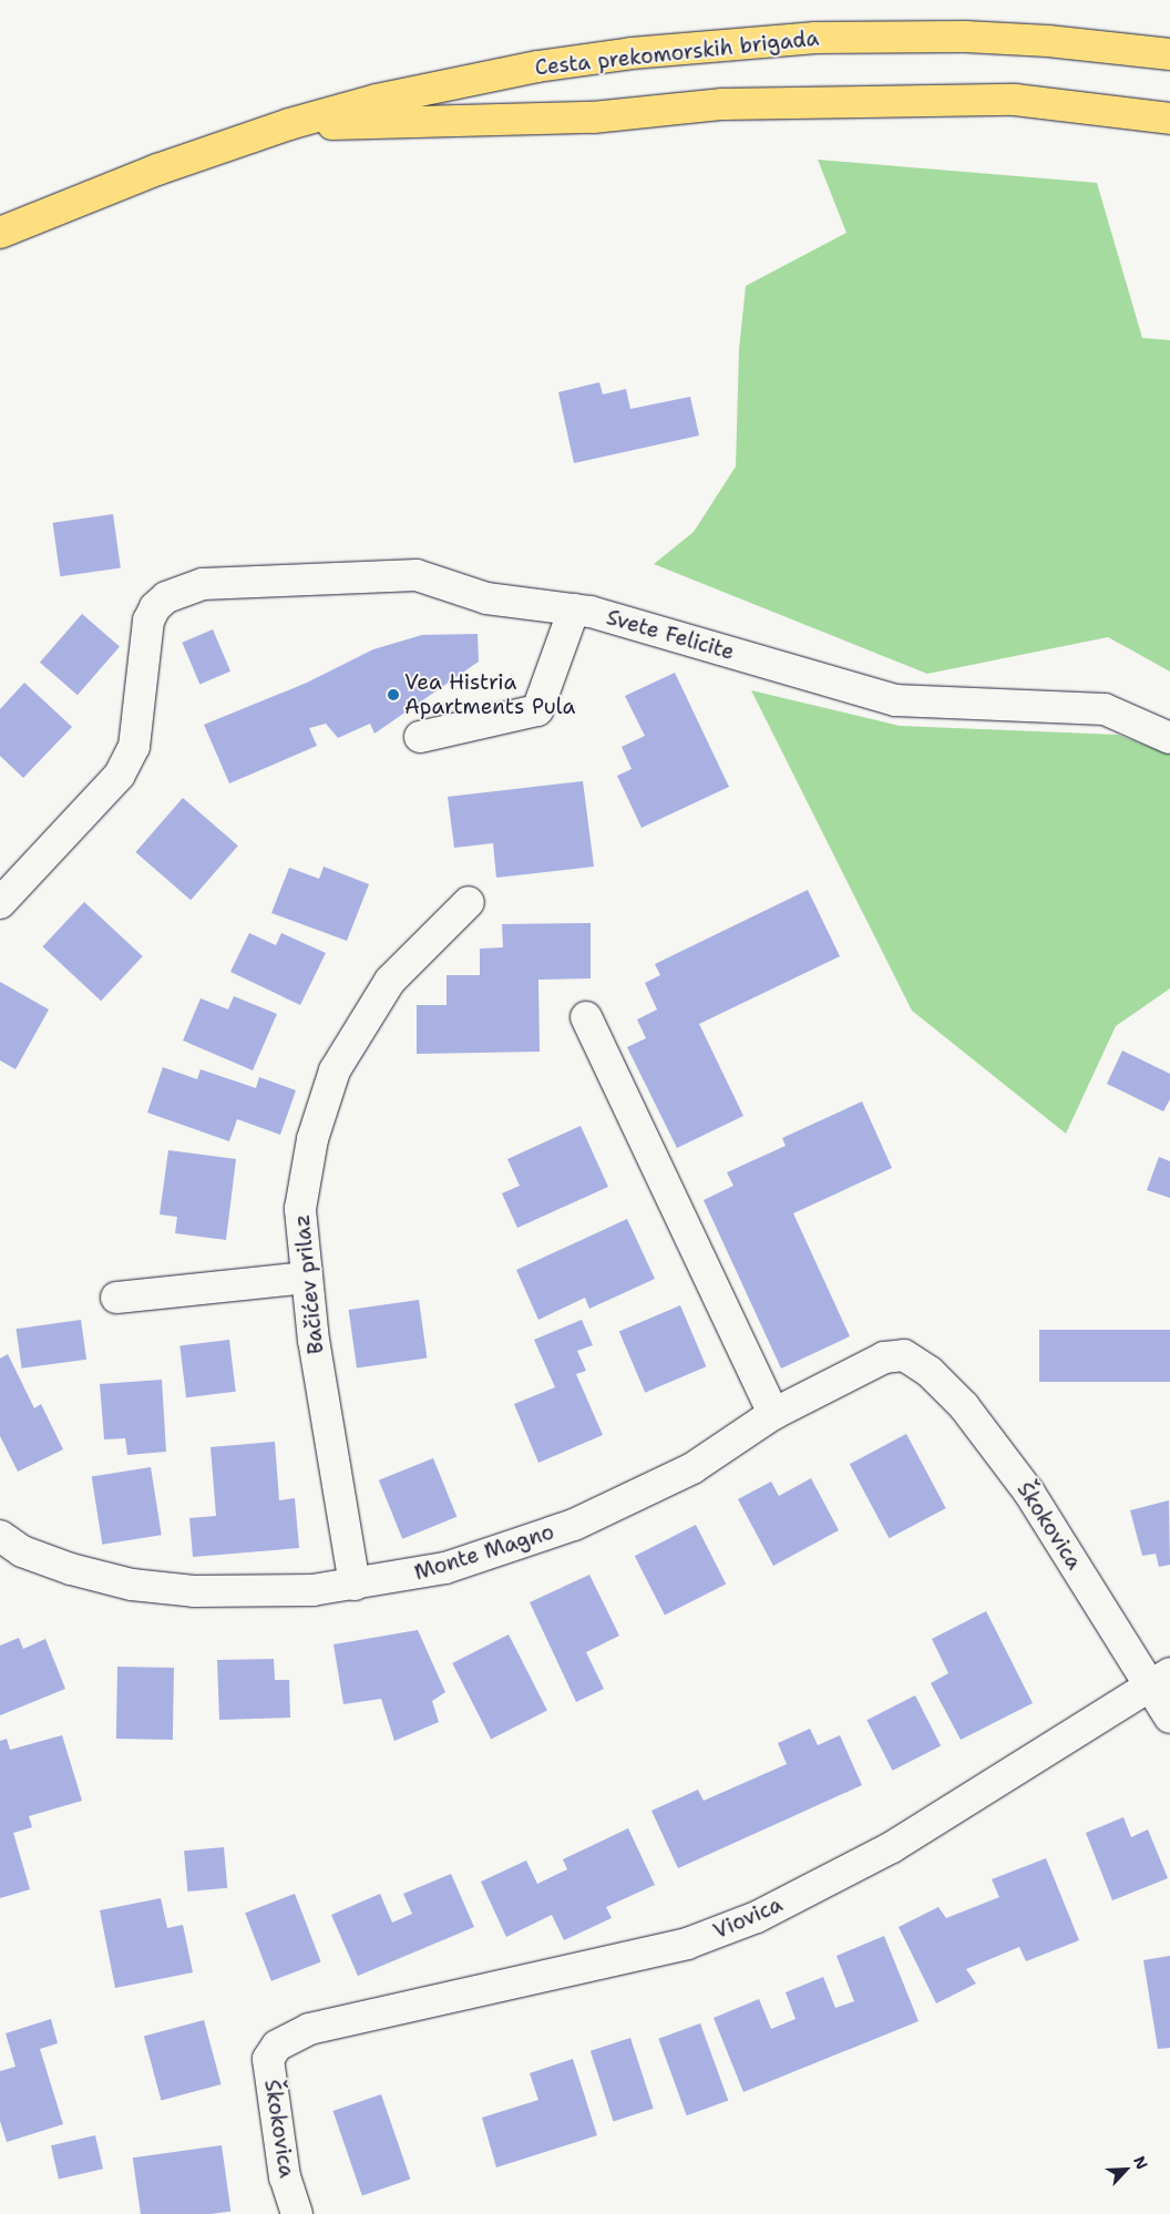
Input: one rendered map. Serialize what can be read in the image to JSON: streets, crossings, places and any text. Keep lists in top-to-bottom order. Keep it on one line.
{"streets":{"main road":["Cesta prekomorskih brigada"],"street":["Svete Felicite","Bačićev prilaz","Škokovica","Monte Magno","Viovica"]},"crossings":[["Bačićev prilaz","Monte Magno"],["Škokovica","Monte Magno"],["Škokovica","Viovica"]],"places":["Vea Histria Apartments Pula"],"north":"top right"}
